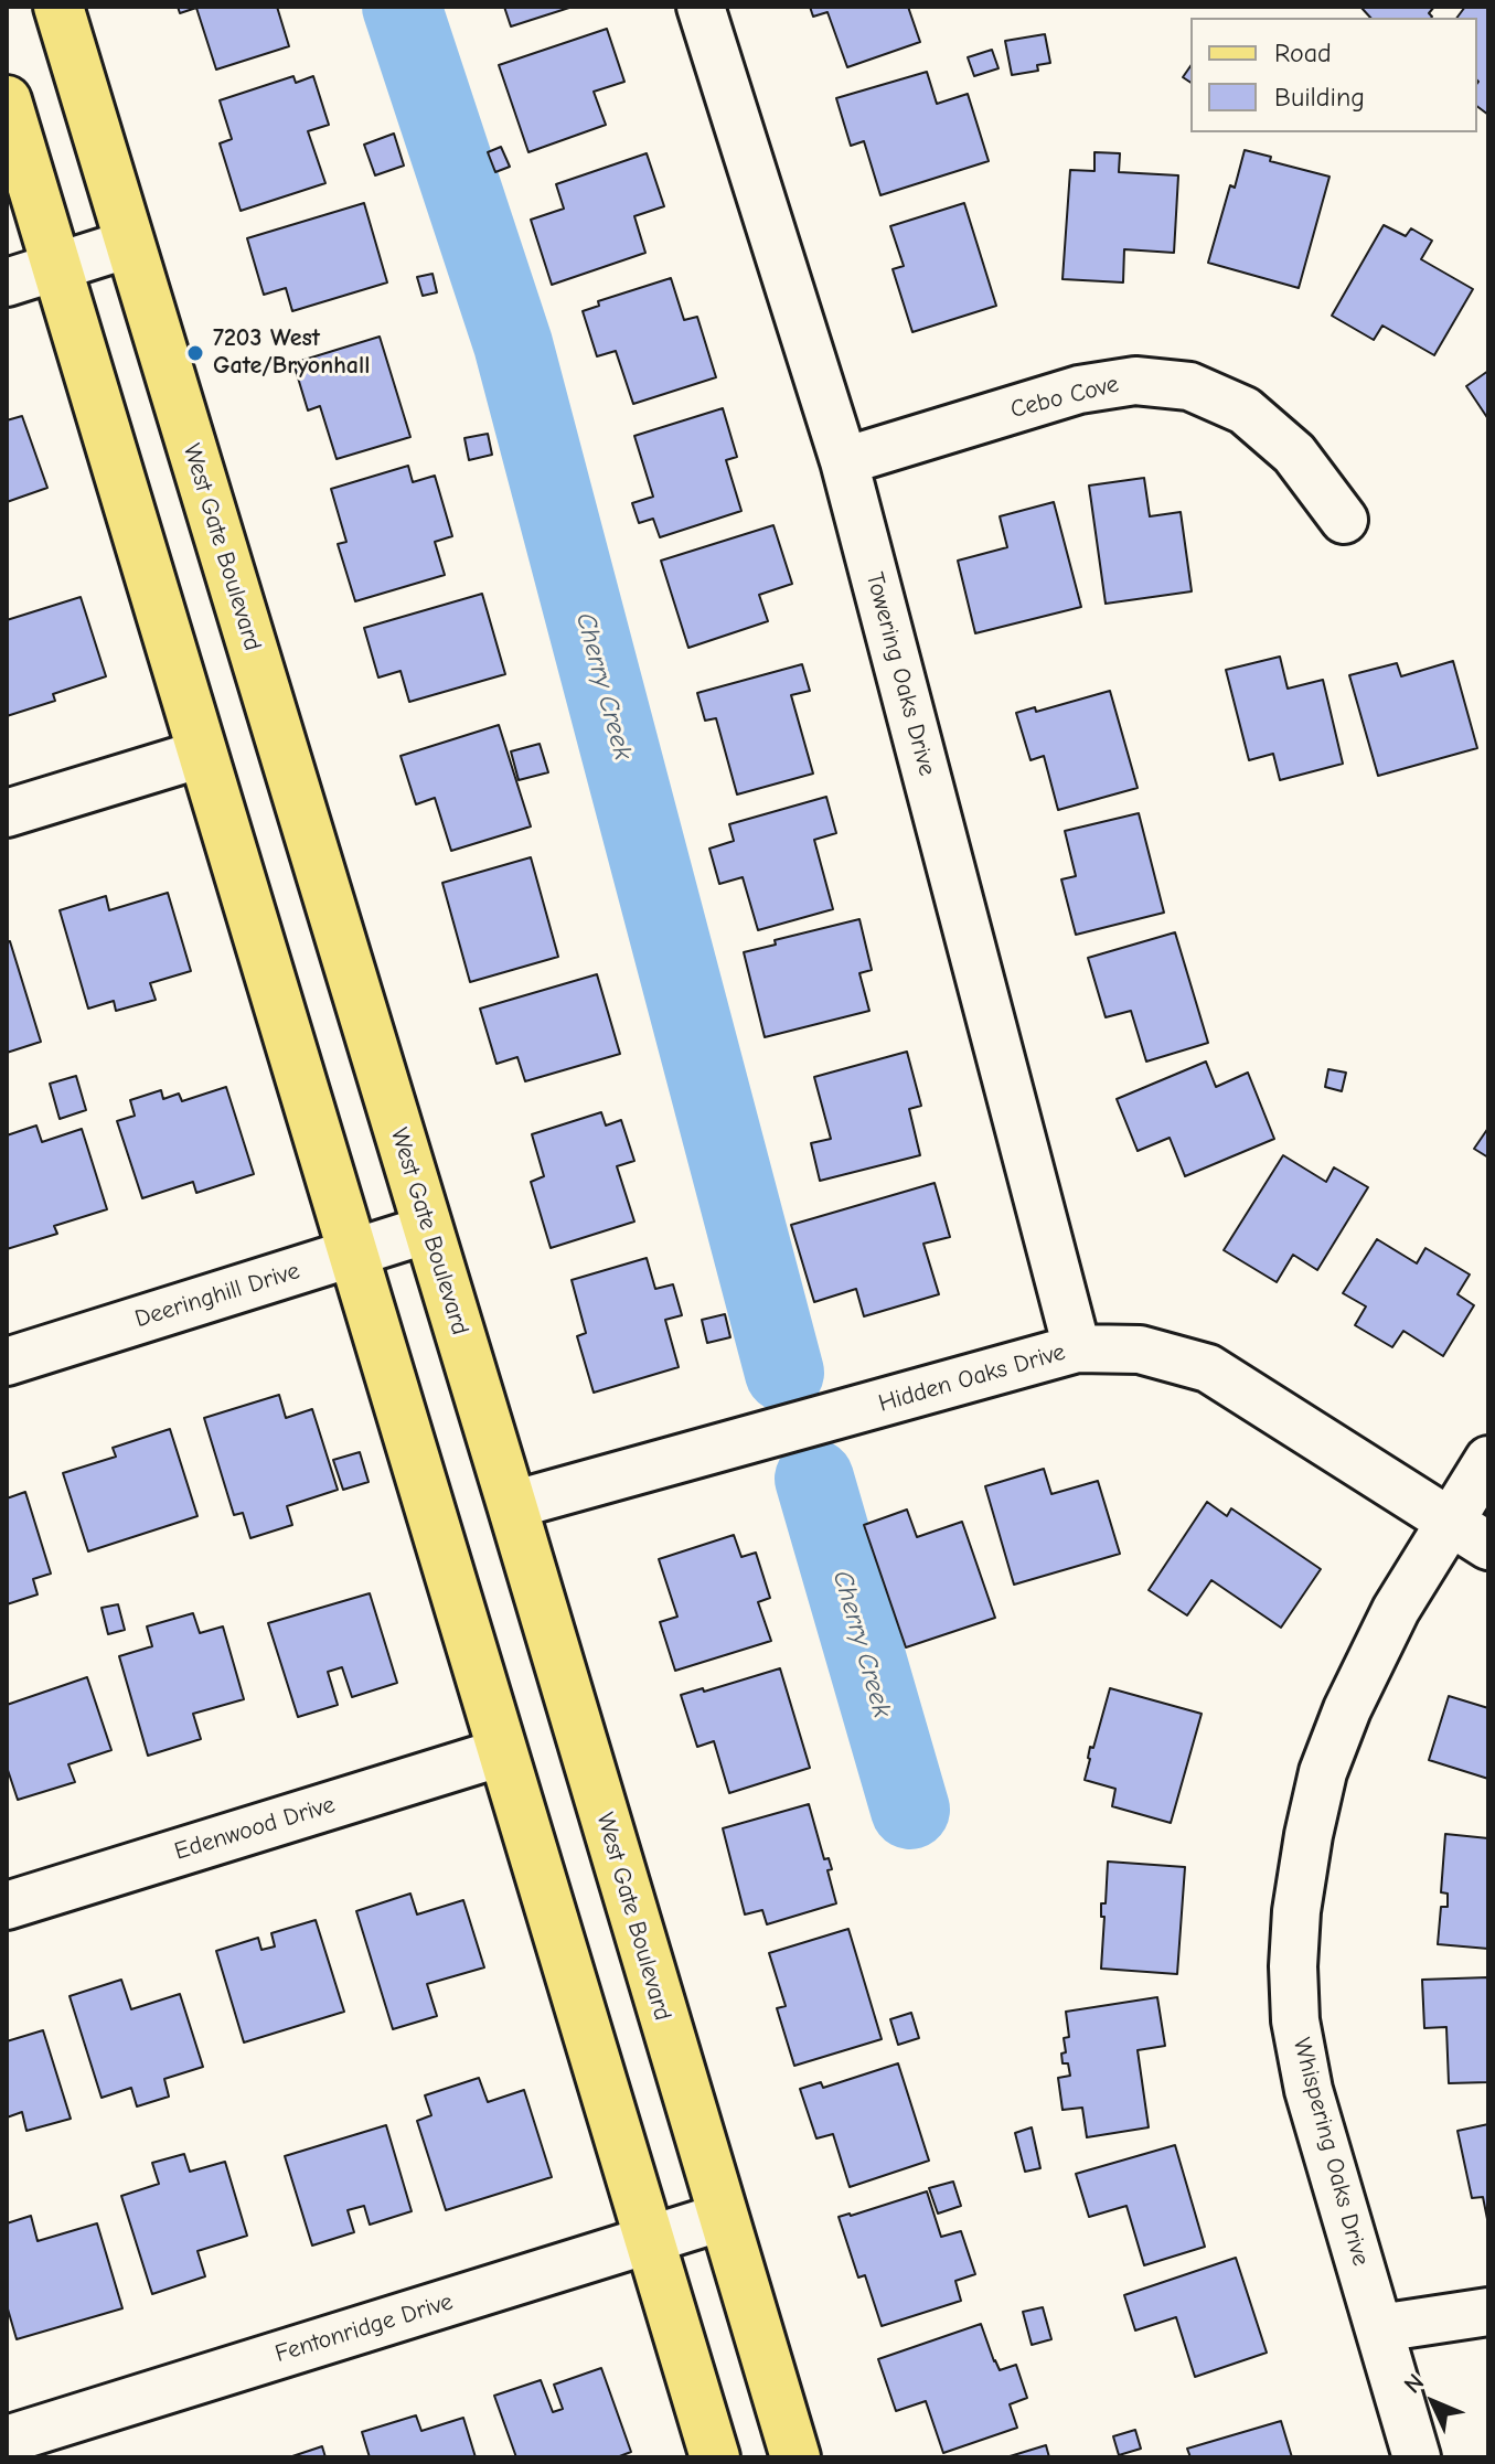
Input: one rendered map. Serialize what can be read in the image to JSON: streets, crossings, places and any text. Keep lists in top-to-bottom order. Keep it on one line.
{"streets":{"main road":["West Gate Boulevard"],"street":["Cebo Cove","Towering Oaks Drive","Deeringhill Drive","Hidden Oaks Drive","Edenwood Drive","Whispering Oaks Drive","Fentonridge Drive"]},"crossings":[["Cebo Cove","Towering Oaks Drive"],["West Gate Boulevard","Deeringhill Drive"],["West Gate Boulevard","Hidden Oaks Drive"],["West Gate Boulevard","Fentonridge Drive"],["Towering Oaks Drive","Hidden Oaks Drive"],["Hidden Oaks Drive","Whispering Oaks Drive"]],"water":["Cherry Creek"],"places":["7203 West Gate/Bryonhall"],"legend":["Road","Building"],"north":"top left"}
